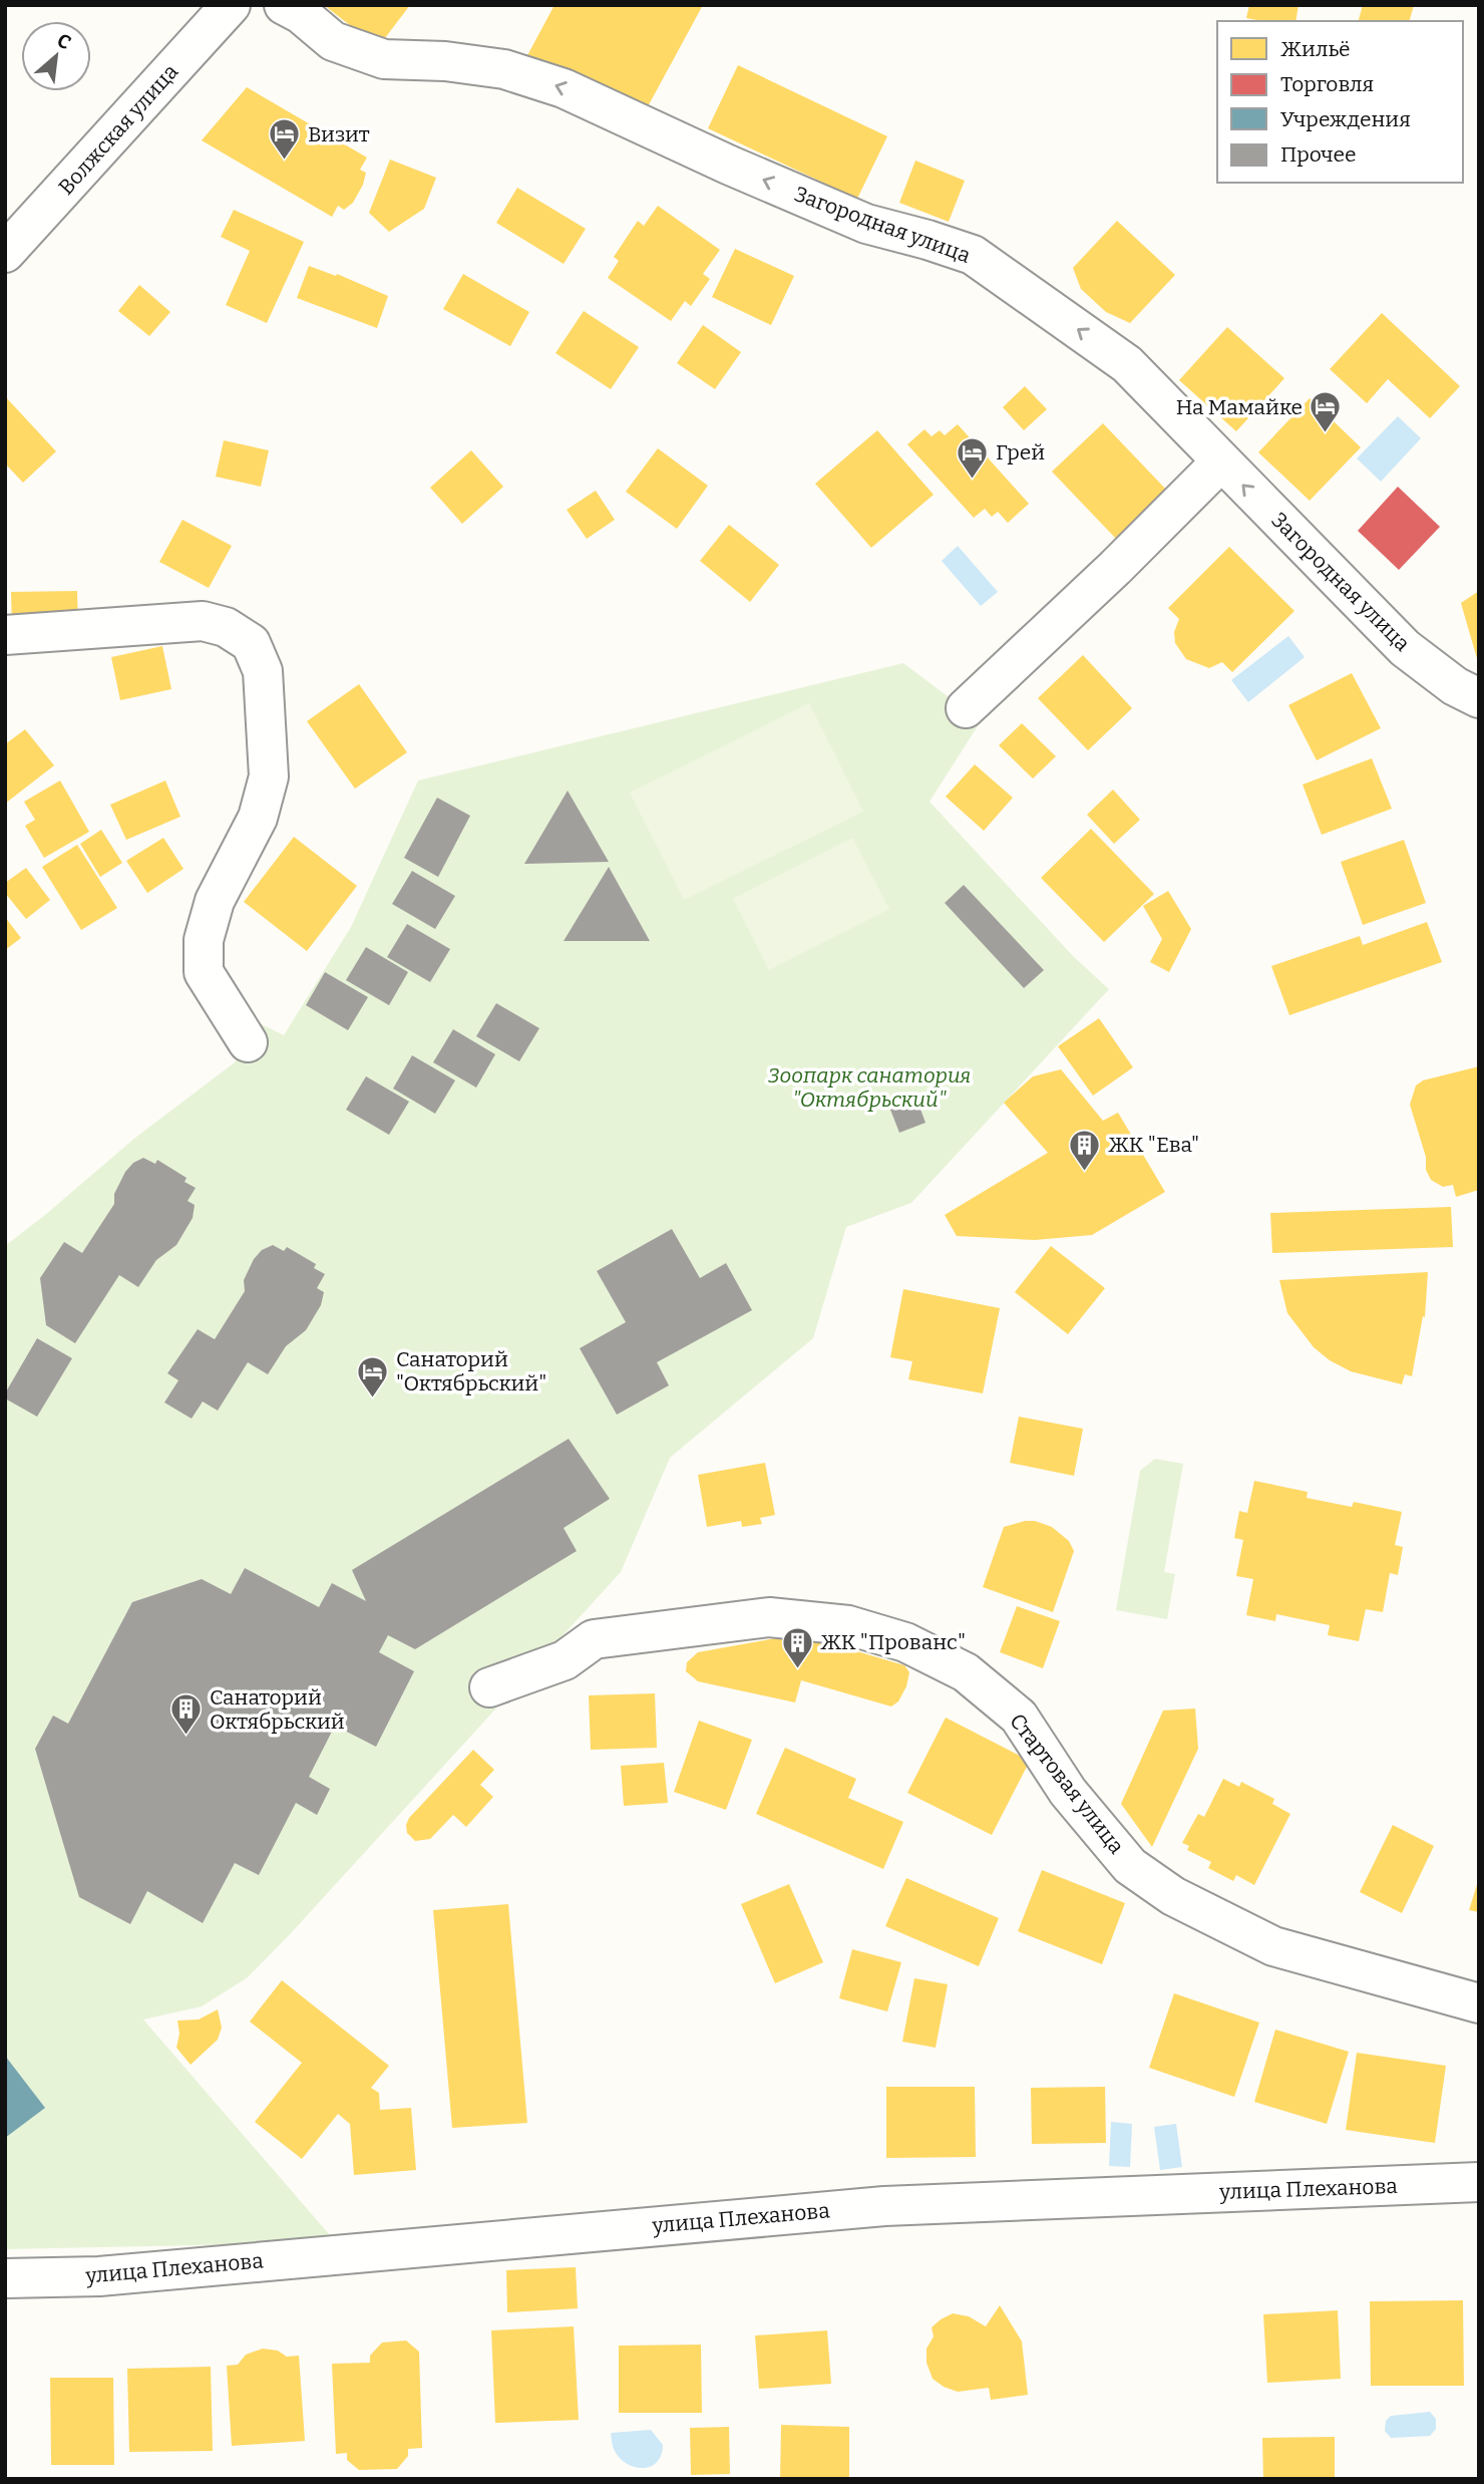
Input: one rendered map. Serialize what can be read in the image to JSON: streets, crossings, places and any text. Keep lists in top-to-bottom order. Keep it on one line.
{"streets":{"street":["Волжская улица","Загородная улица","Стартовая улица","улица Плеханова"]},"one_way":["Загородная улица"],"parks":["Зоопарк санатория \"Октябрьский\""],"places":{"hotel":["Визит","На Мамайке","Грей","Санаторий \"Октябрьский\""],"building":["ЖК \"Ева\"","ЖК \"Прованс\"","Санаторий Октябрьский"]},"legend":["Жильё","Торговля","Учреждения","Прочее"],"north":"top right"}
